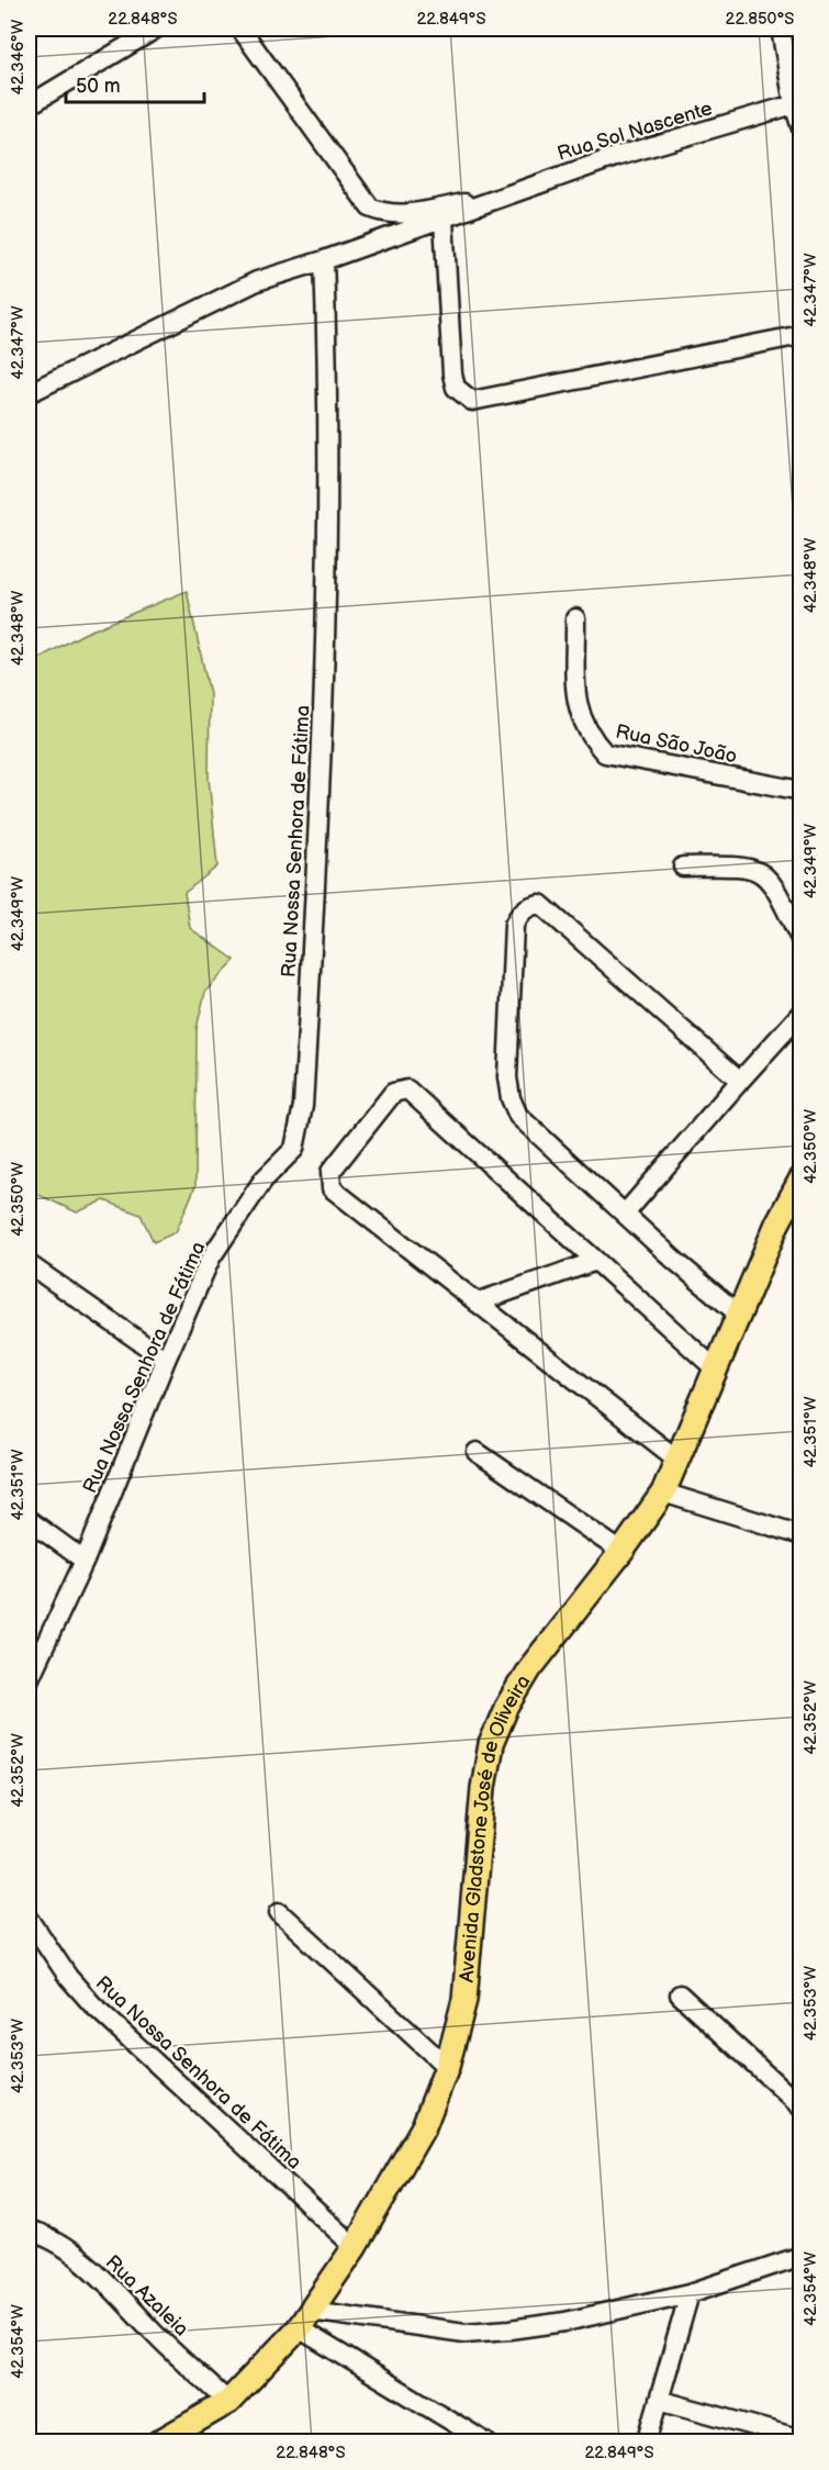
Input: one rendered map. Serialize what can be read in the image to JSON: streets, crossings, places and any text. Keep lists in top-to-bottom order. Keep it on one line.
{"streets":{"main road":["Avenida Gladstone José de Oliveira"],"street":["Rua Sol Nascente","Rua São João","Rua Nossa Senhora de Fátima","Rua Azaleia"]},"crossings":[["Rua Sol Nascente","Rua Nossa Senhora de Fátima"],["Rua Nossa Senhora de Fátima","Avenida Gladstone José de Oliveira"],["Avenida Gladstone José de Oliveira","Rua Azaleia"]],"scale_bar":"50 m","coordinates":["22.848°S","22.849°S","22.850°S","42.346°W","42.347°W","42.348°W","42.349°W","42.350°W","42.351°W","42.352°W","42.353°W","42.354°W"]}
